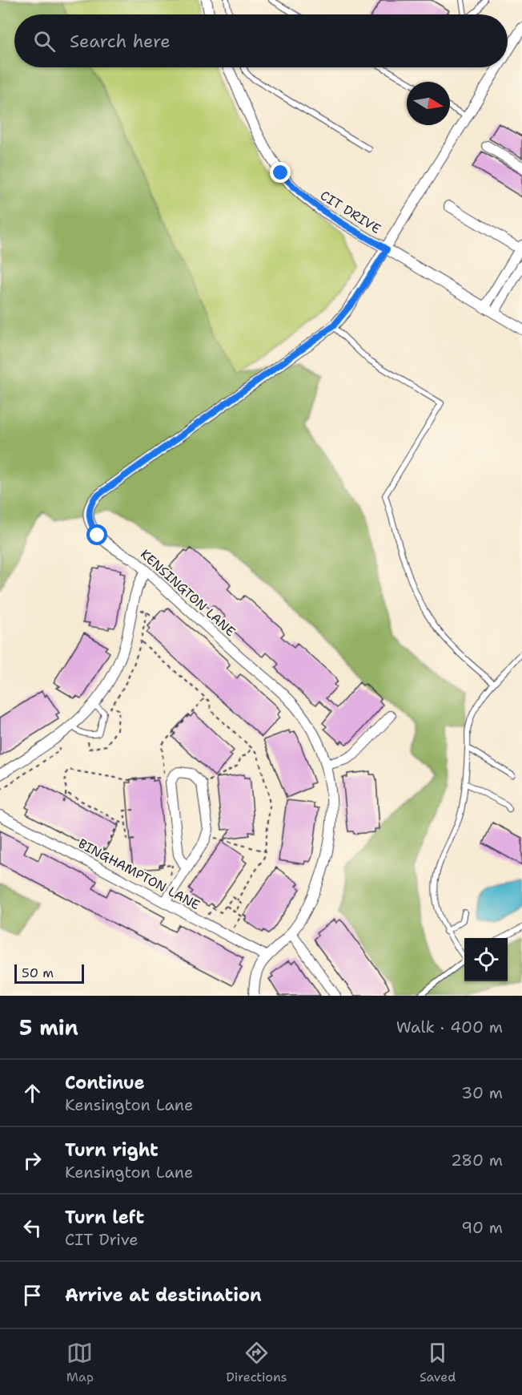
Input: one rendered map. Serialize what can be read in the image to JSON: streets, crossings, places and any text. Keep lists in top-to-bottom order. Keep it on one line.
{"streets":{"street":["CIT DRIVE","KENSINGTON LANE","BINGHAMPTON LANE"]},"crossings":[["CIT DRIVE","KENSINGTON LANE"],["KENSINGTON LANE","BINGHAMPTON LANE"]],"scale_bar":"50 m","north":"right","page":{"search":"Search here","scale":"50 m","heading":["5 min","Walk · 400 m"],"list":[["Continue","Kensington Lane","30 m"],["Turn right","Kensington Lane","280 m"],["Turn left","CIT Drive","90 m"],"Arrive at destination"],"nav":["Map","Directions","Saved"]}}
